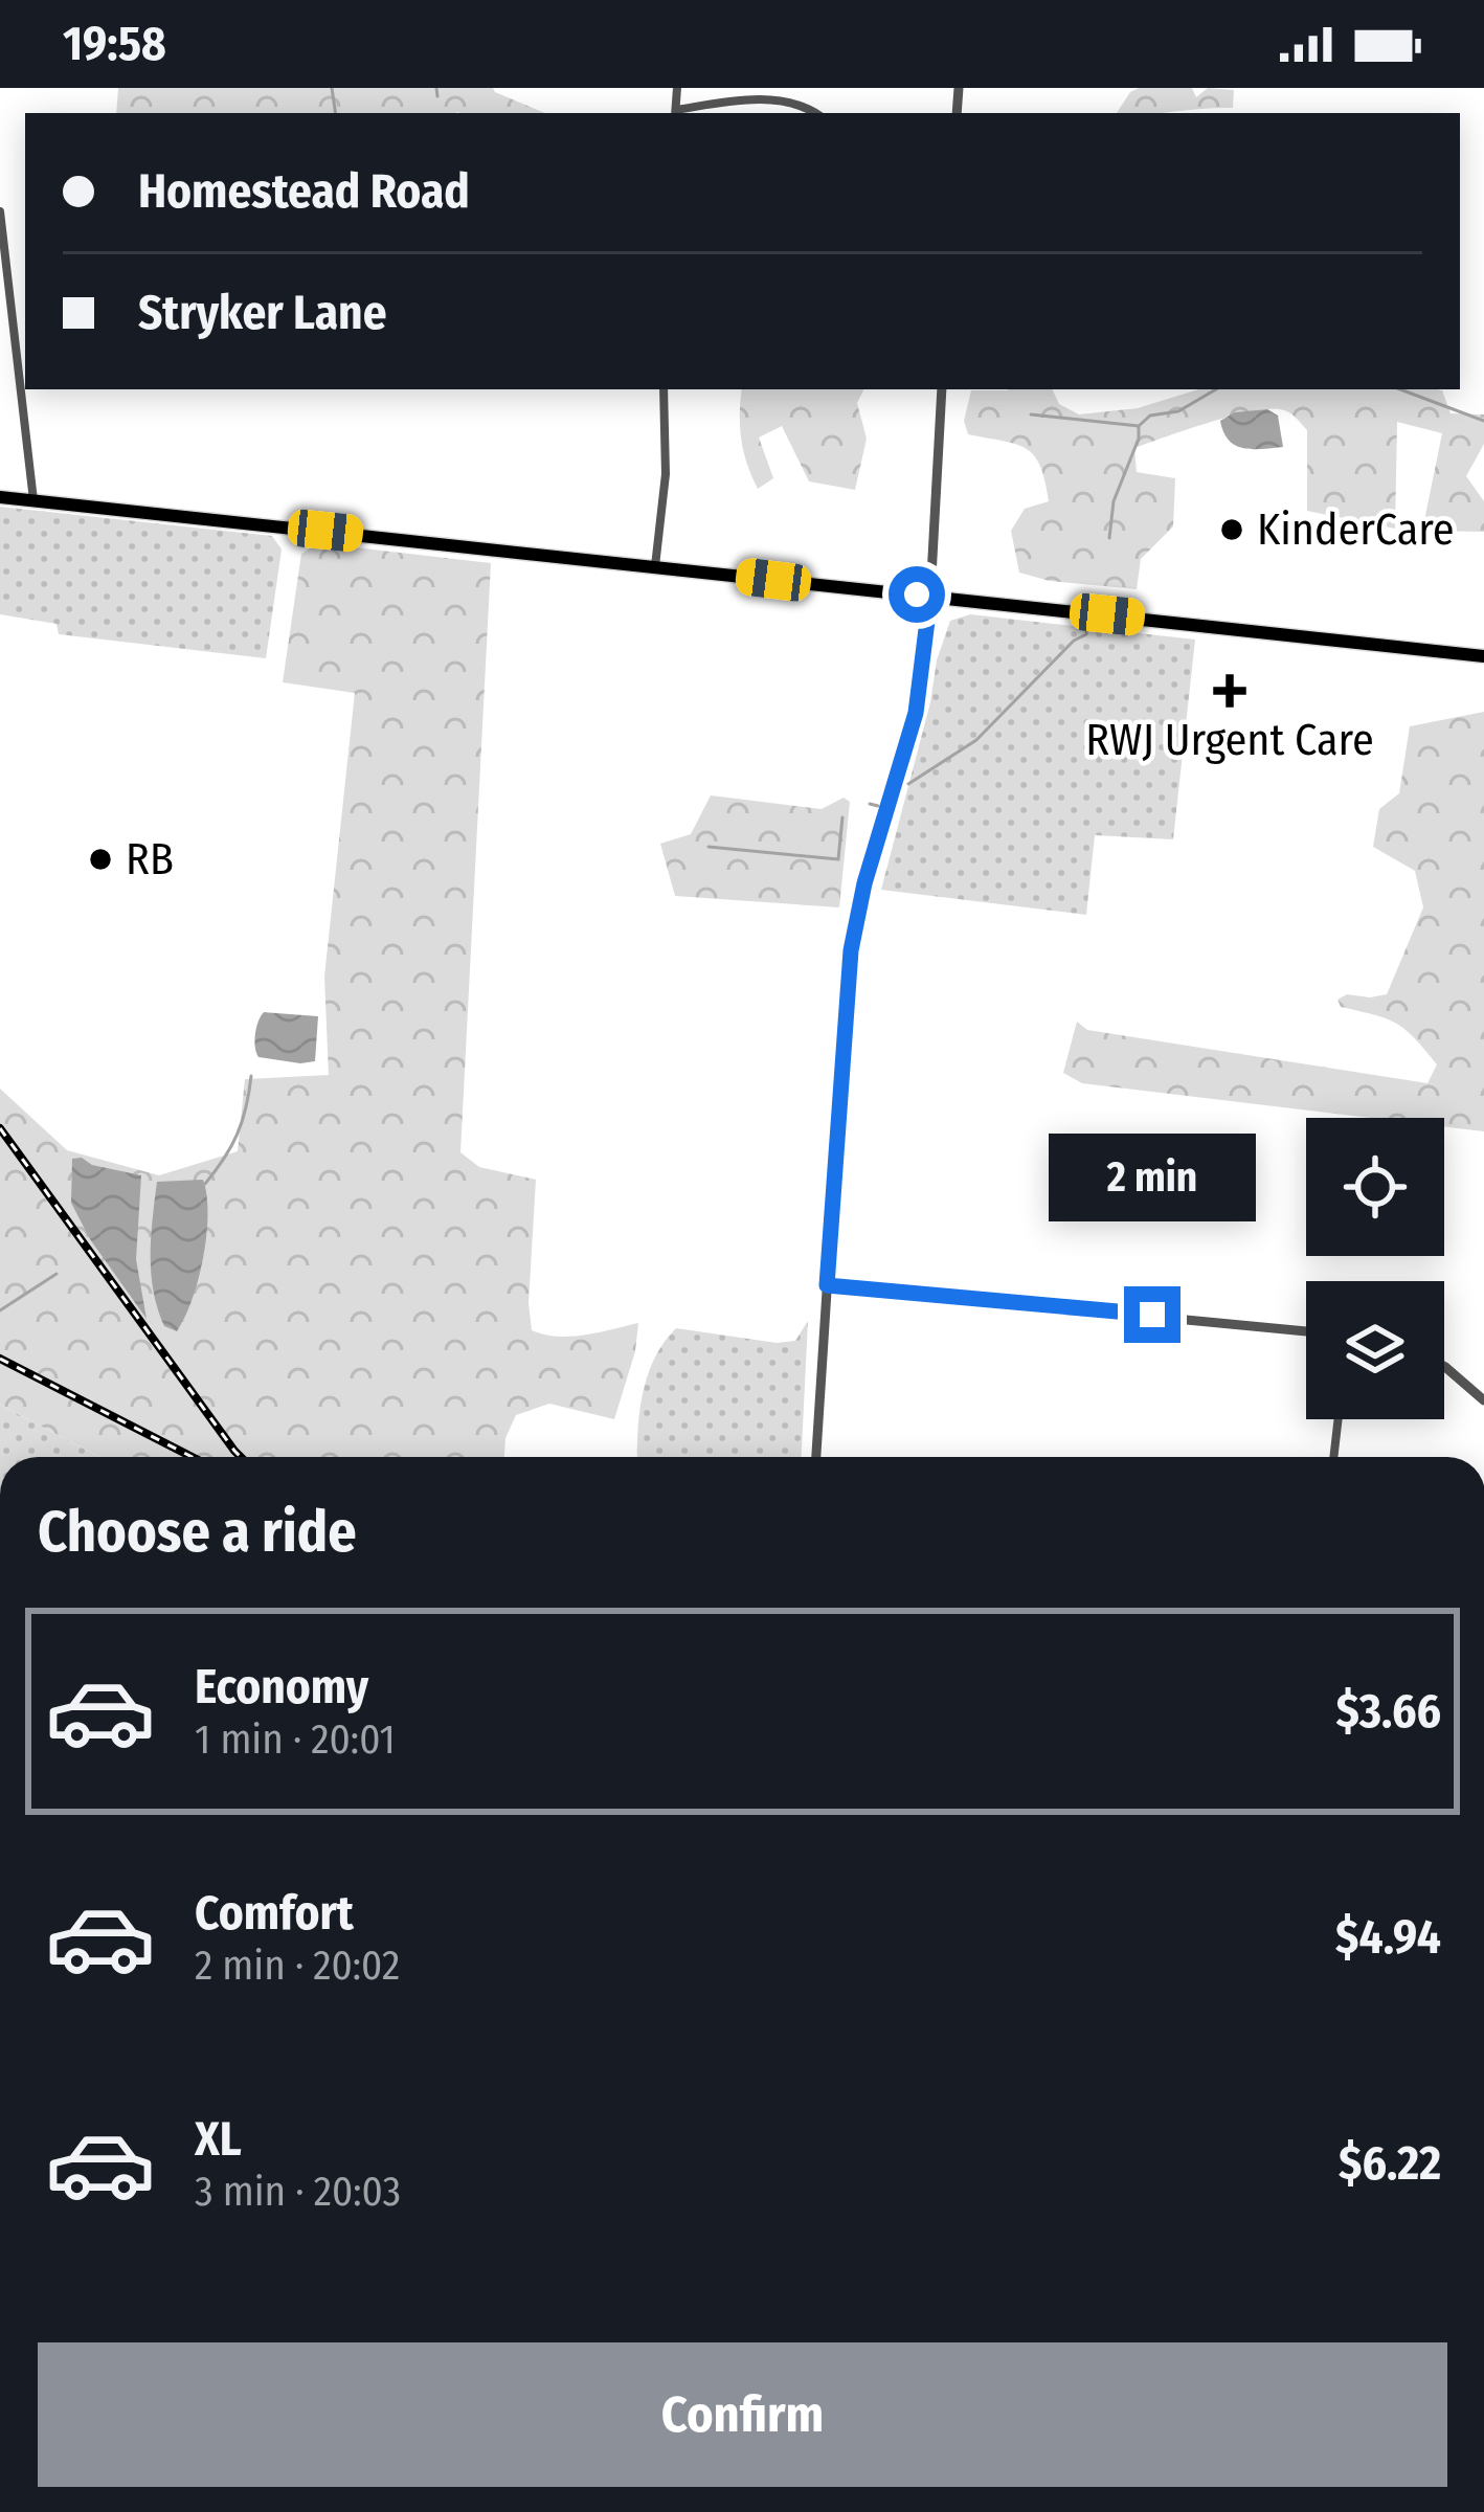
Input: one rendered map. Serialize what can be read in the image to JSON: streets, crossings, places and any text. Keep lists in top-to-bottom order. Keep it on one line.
{"places":{"other":["KinderCare","RB"],"health":["RWJ Urgent Care"]},"page":{"status":"19:58","banner":["Homestead Road","Stryker Lane"],"bubble":"2 min","heading":"Choose a ride","list":[{"name":"Economy","note":"1 min · 20:01","value":"$3.66"},{"name":"Comfort","note":"2 min · 20:02","value":"$4.94"},{"name":"XL","note":"3 min · 20:03","value":"$6.22"}],"buttons":"Confirm"}}
